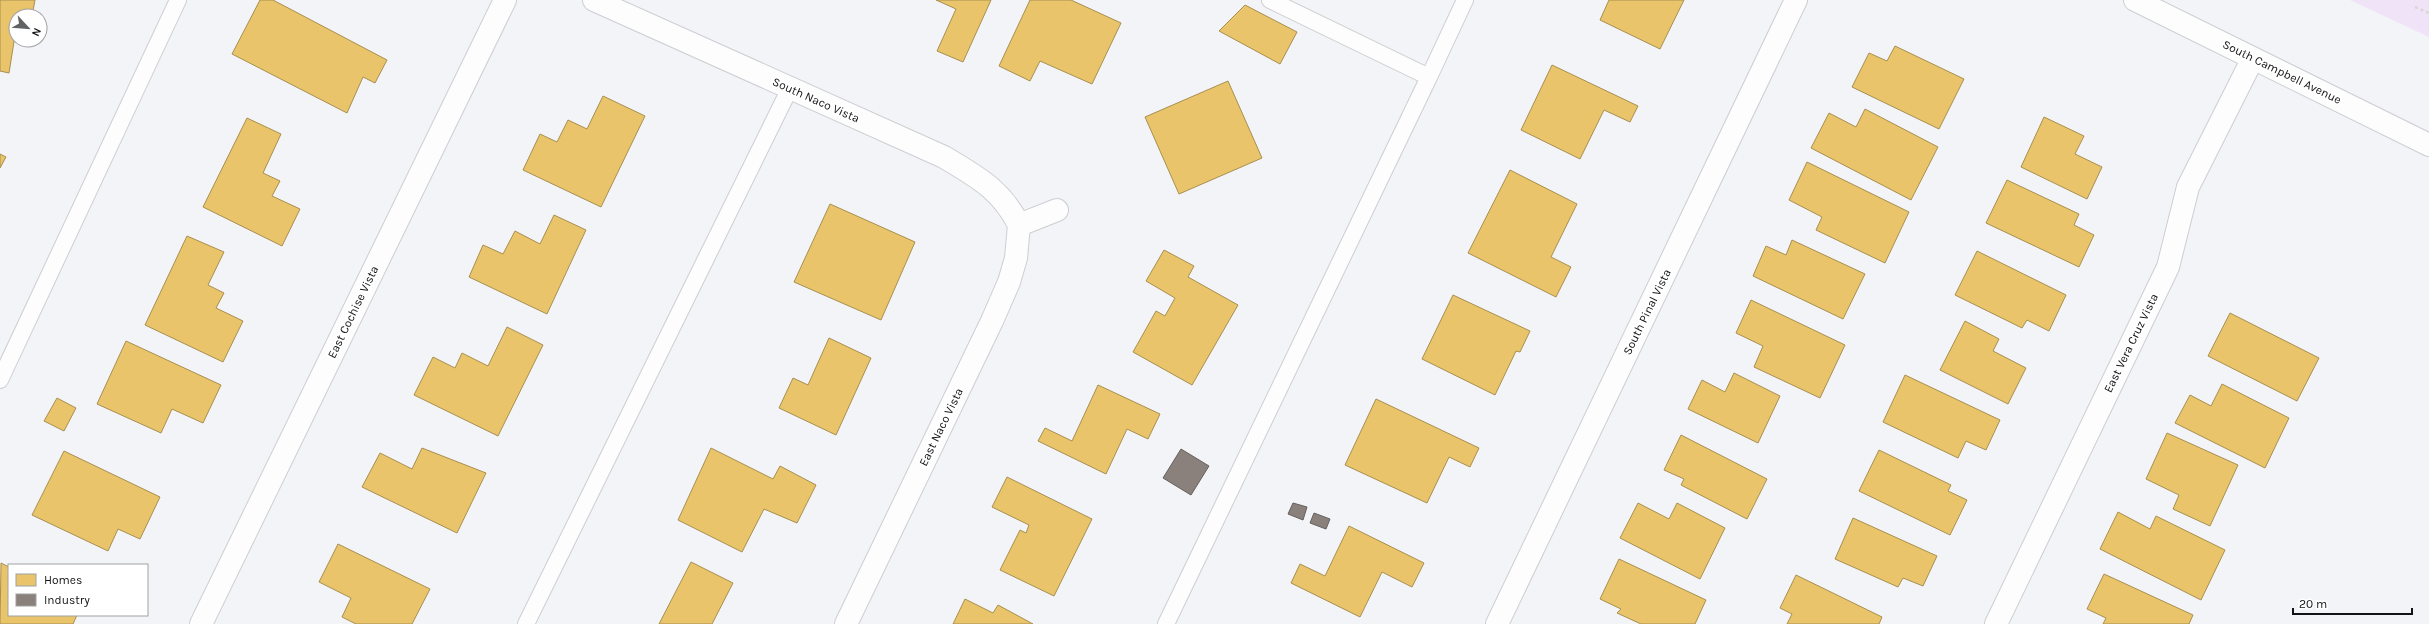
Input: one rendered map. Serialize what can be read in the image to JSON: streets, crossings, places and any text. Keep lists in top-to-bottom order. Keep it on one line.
{"streets":{"street":["South Campbell Avenue","South Naco Vista","East Cochise Vista","South Pinal Vista","East Vera Cruz Vista","East Naco Vista"]},"crossings":[["South Campbell Avenue","East Vera Cruz Vista"],["South Naco Vista","East Naco Vista"]],"legend":["Homes","Industry"],"scale_bar":"20 m","north":"bottom right"}
